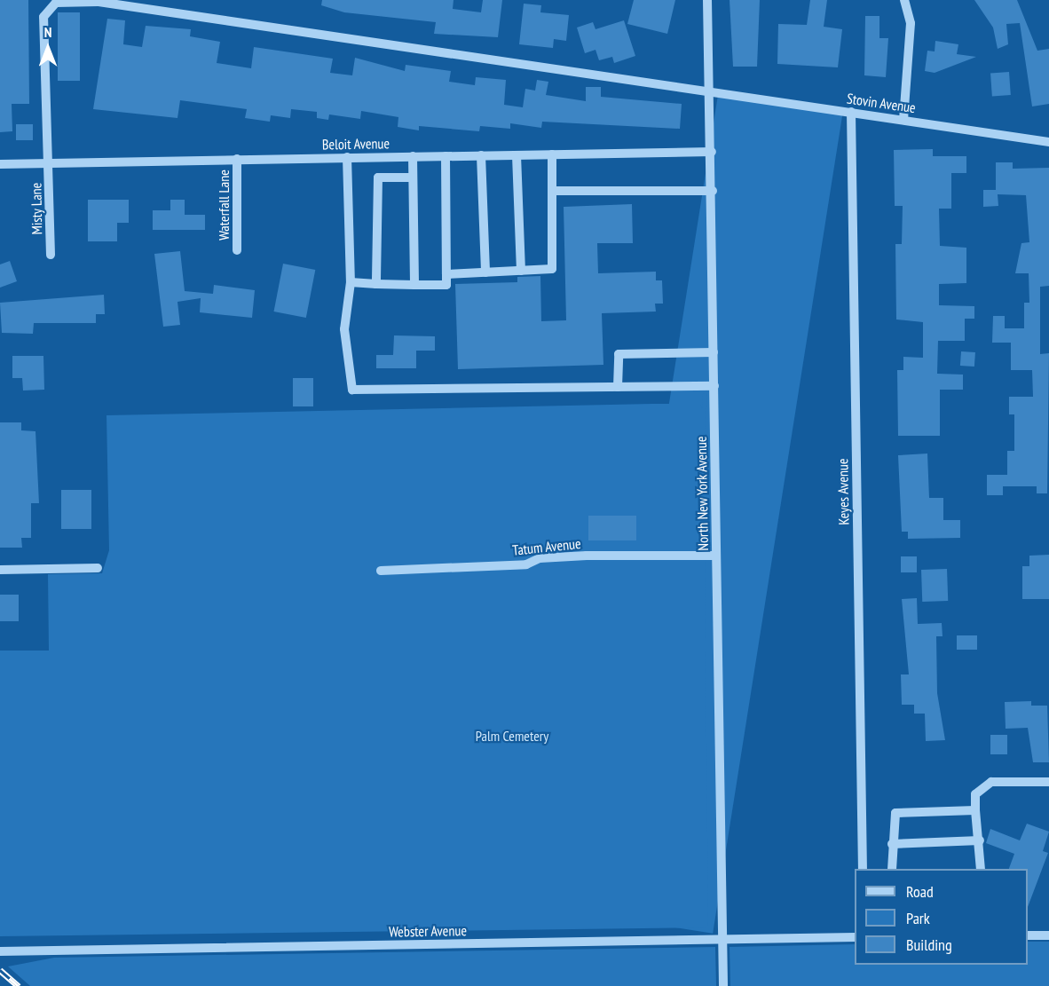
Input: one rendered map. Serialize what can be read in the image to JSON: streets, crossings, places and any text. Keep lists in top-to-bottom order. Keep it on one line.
{"streets":{"street":["Stovin Avenue","Beloit Avenue","Waterfall Lane","Misty Lane","Keyes Avenue","North New York Avenue","Tatum Avenue","Webster Avenue"]},"crossings":[["Stovin Avenue","Beloit Avenue"],["Stovin Avenue","Misty Lane"],["Stovin Avenue","Keyes Avenue"],["Stovin Avenue","North New York Avenue"],["Beloit Avenue","Waterfall Lane"],["Beloit Avenue","Misty Lane"],["Beloit Avenue","North New York Avenue"],["North New York Avenue","Tatum Avenue"],["North New York Avenue","Webster Avenue"]],"parks":["Palm Cemetery"],"legend":["Road","Park","Building"],"north":"top"}
